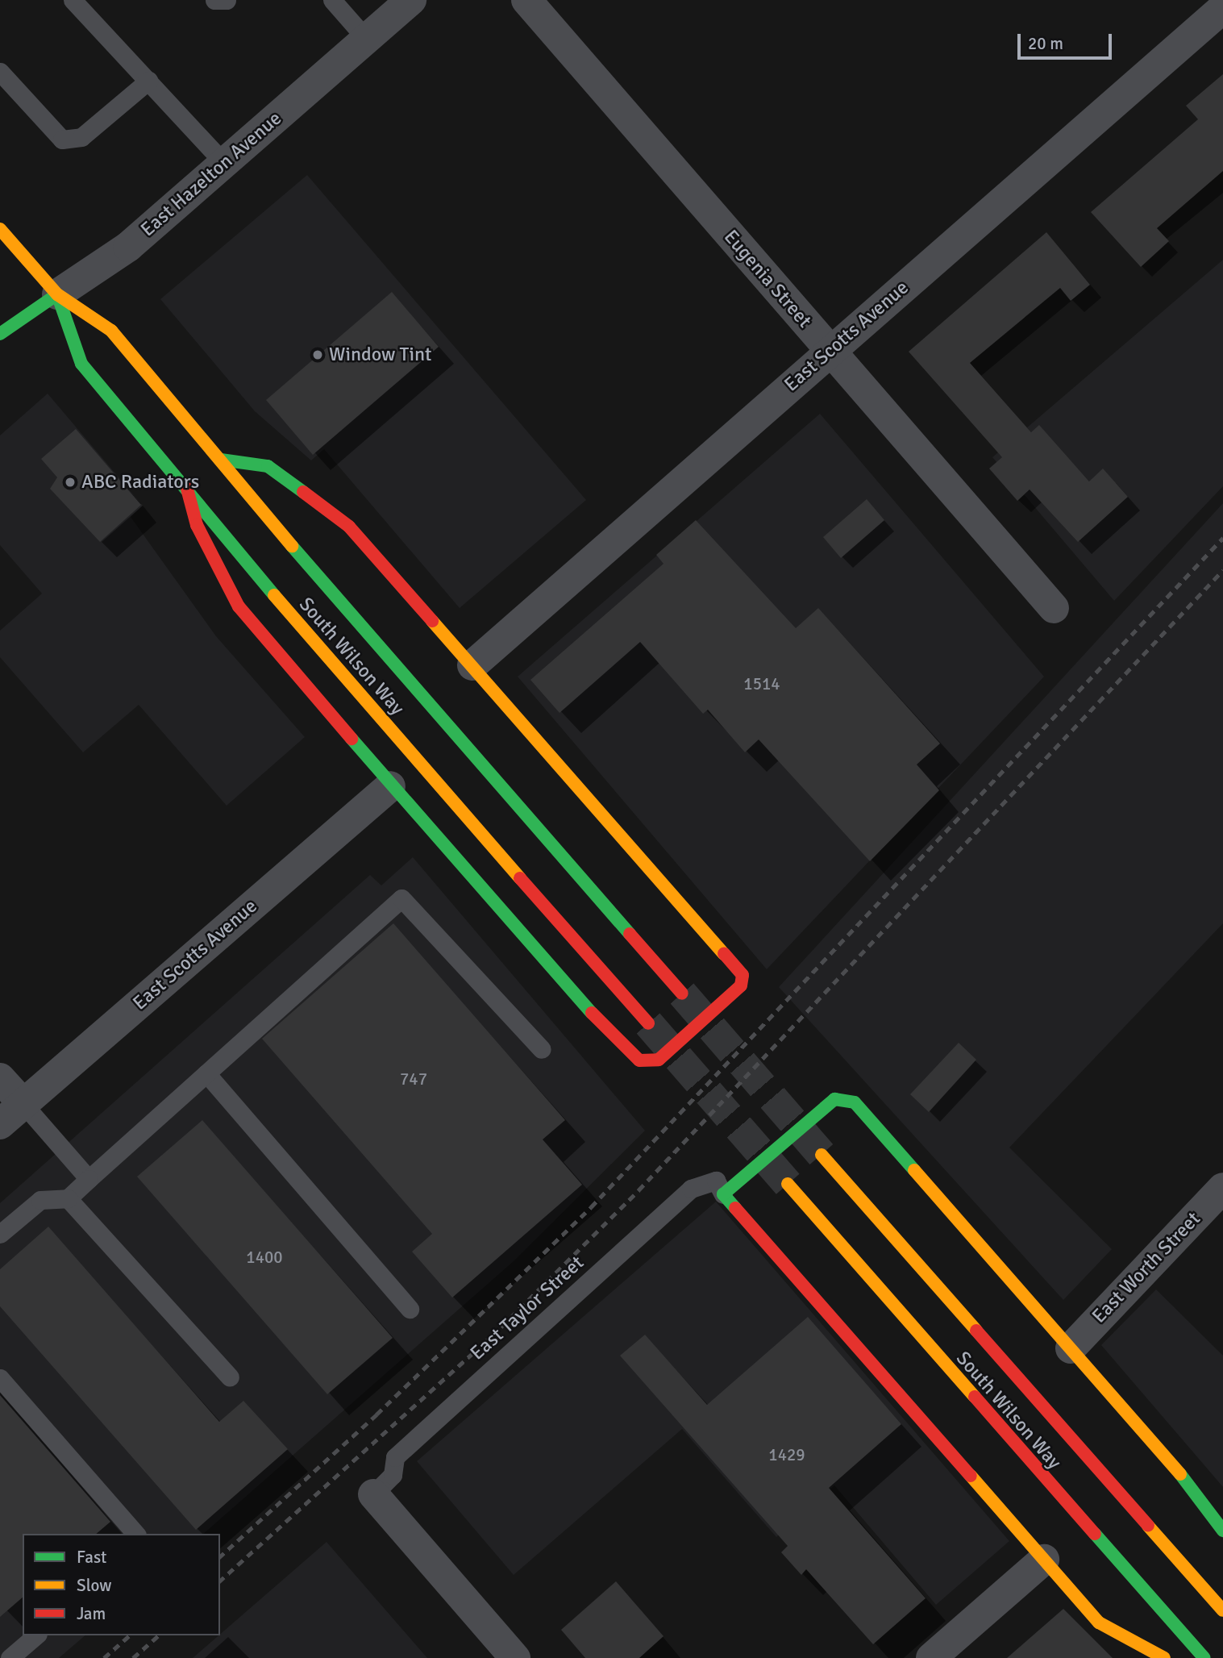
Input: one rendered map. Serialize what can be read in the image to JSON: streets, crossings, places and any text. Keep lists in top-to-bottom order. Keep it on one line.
{"streets":{"main road":["East Hazelton Avenue","South Wilson Way"],"street":["Eugenia Street","East Scotts Avenue","East Worth Street"],"lane":["East Taylor Street"]},"crossings":[["East Hazelton Avenue","South Wilson Way"],["Eugenia Street","East Scotts Avenue"]],"places":["Window Tint","ABC Radiators"],"house_numbers":["1514","747","1400","1429"],"legend":["Fast","Slow","Jam"],"scale_bar":"20 m"}
